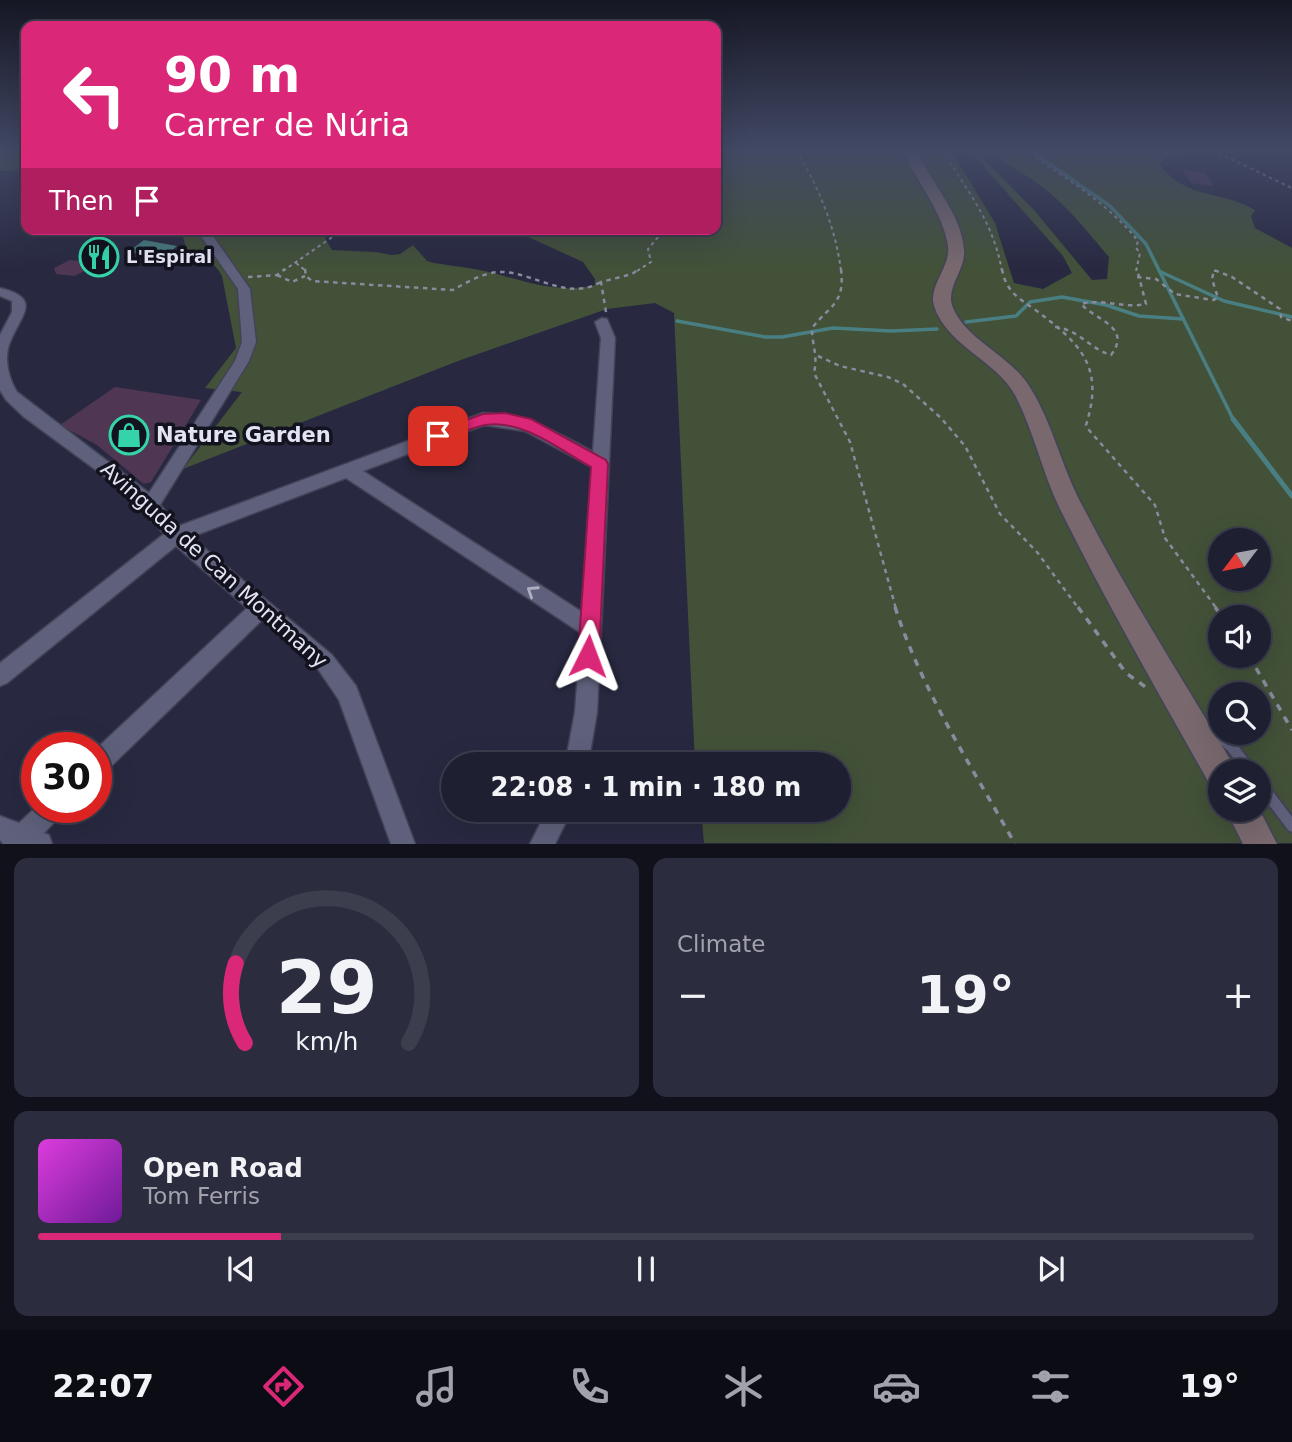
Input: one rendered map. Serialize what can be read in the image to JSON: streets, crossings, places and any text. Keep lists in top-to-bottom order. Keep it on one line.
{"streets":{"street":["Avinguda de Can Montmany"]},"places":{"restaurant":["L'Espiral"],"shop":["Nature Garden"]},"north":"bottom left","page":{"turn":["90 m","Carrer de Núria"],"then":"Then","limit":"30","trip":"22:08 · 1 min · 180 m","tile":"Climate","heat":["−","19°","+"],"song":["Open Road","Tom Ferris"],"tabs":["22:07","19°"],"gauge":["29","km/h"]}}
